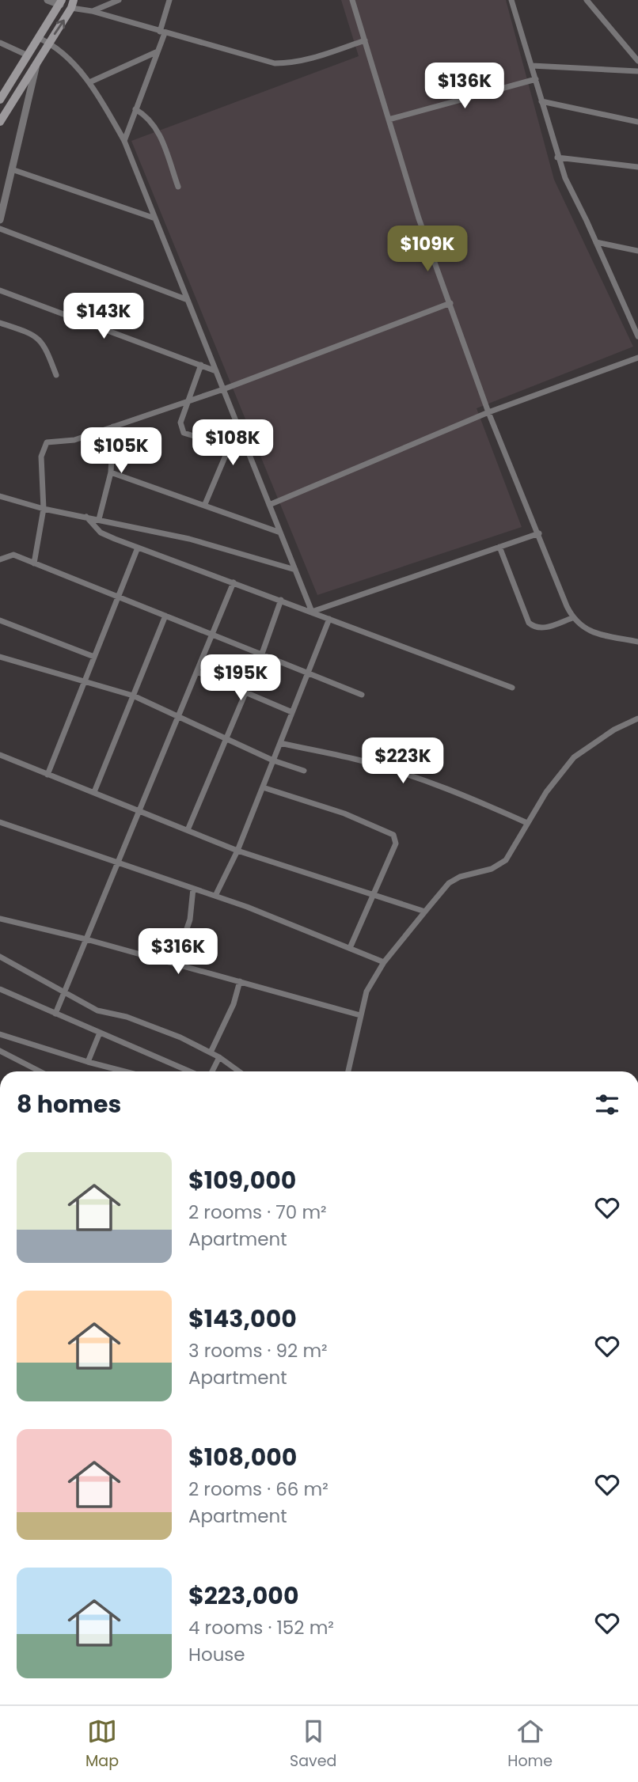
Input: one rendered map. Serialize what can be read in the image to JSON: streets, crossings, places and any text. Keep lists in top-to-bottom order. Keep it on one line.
{"page":{"price":["$136K","$109K","$143K","$108K","$105K","$195K","$223K","$316K"],"heading":"8 homes","list":[{"name":"$109,000","note":"2 rooms · 70 m² · Apartment"},{"name":"$143,000","note":"3 rooms · 92 m² · Apartment"},{"name":"$108,000","note":"2 rooms · 66 m² · Apartment"},{"name":"$223,000","note":"4 rooms · 152 m² · House"}],"tabs":["Map","Saved","Home"]}}
